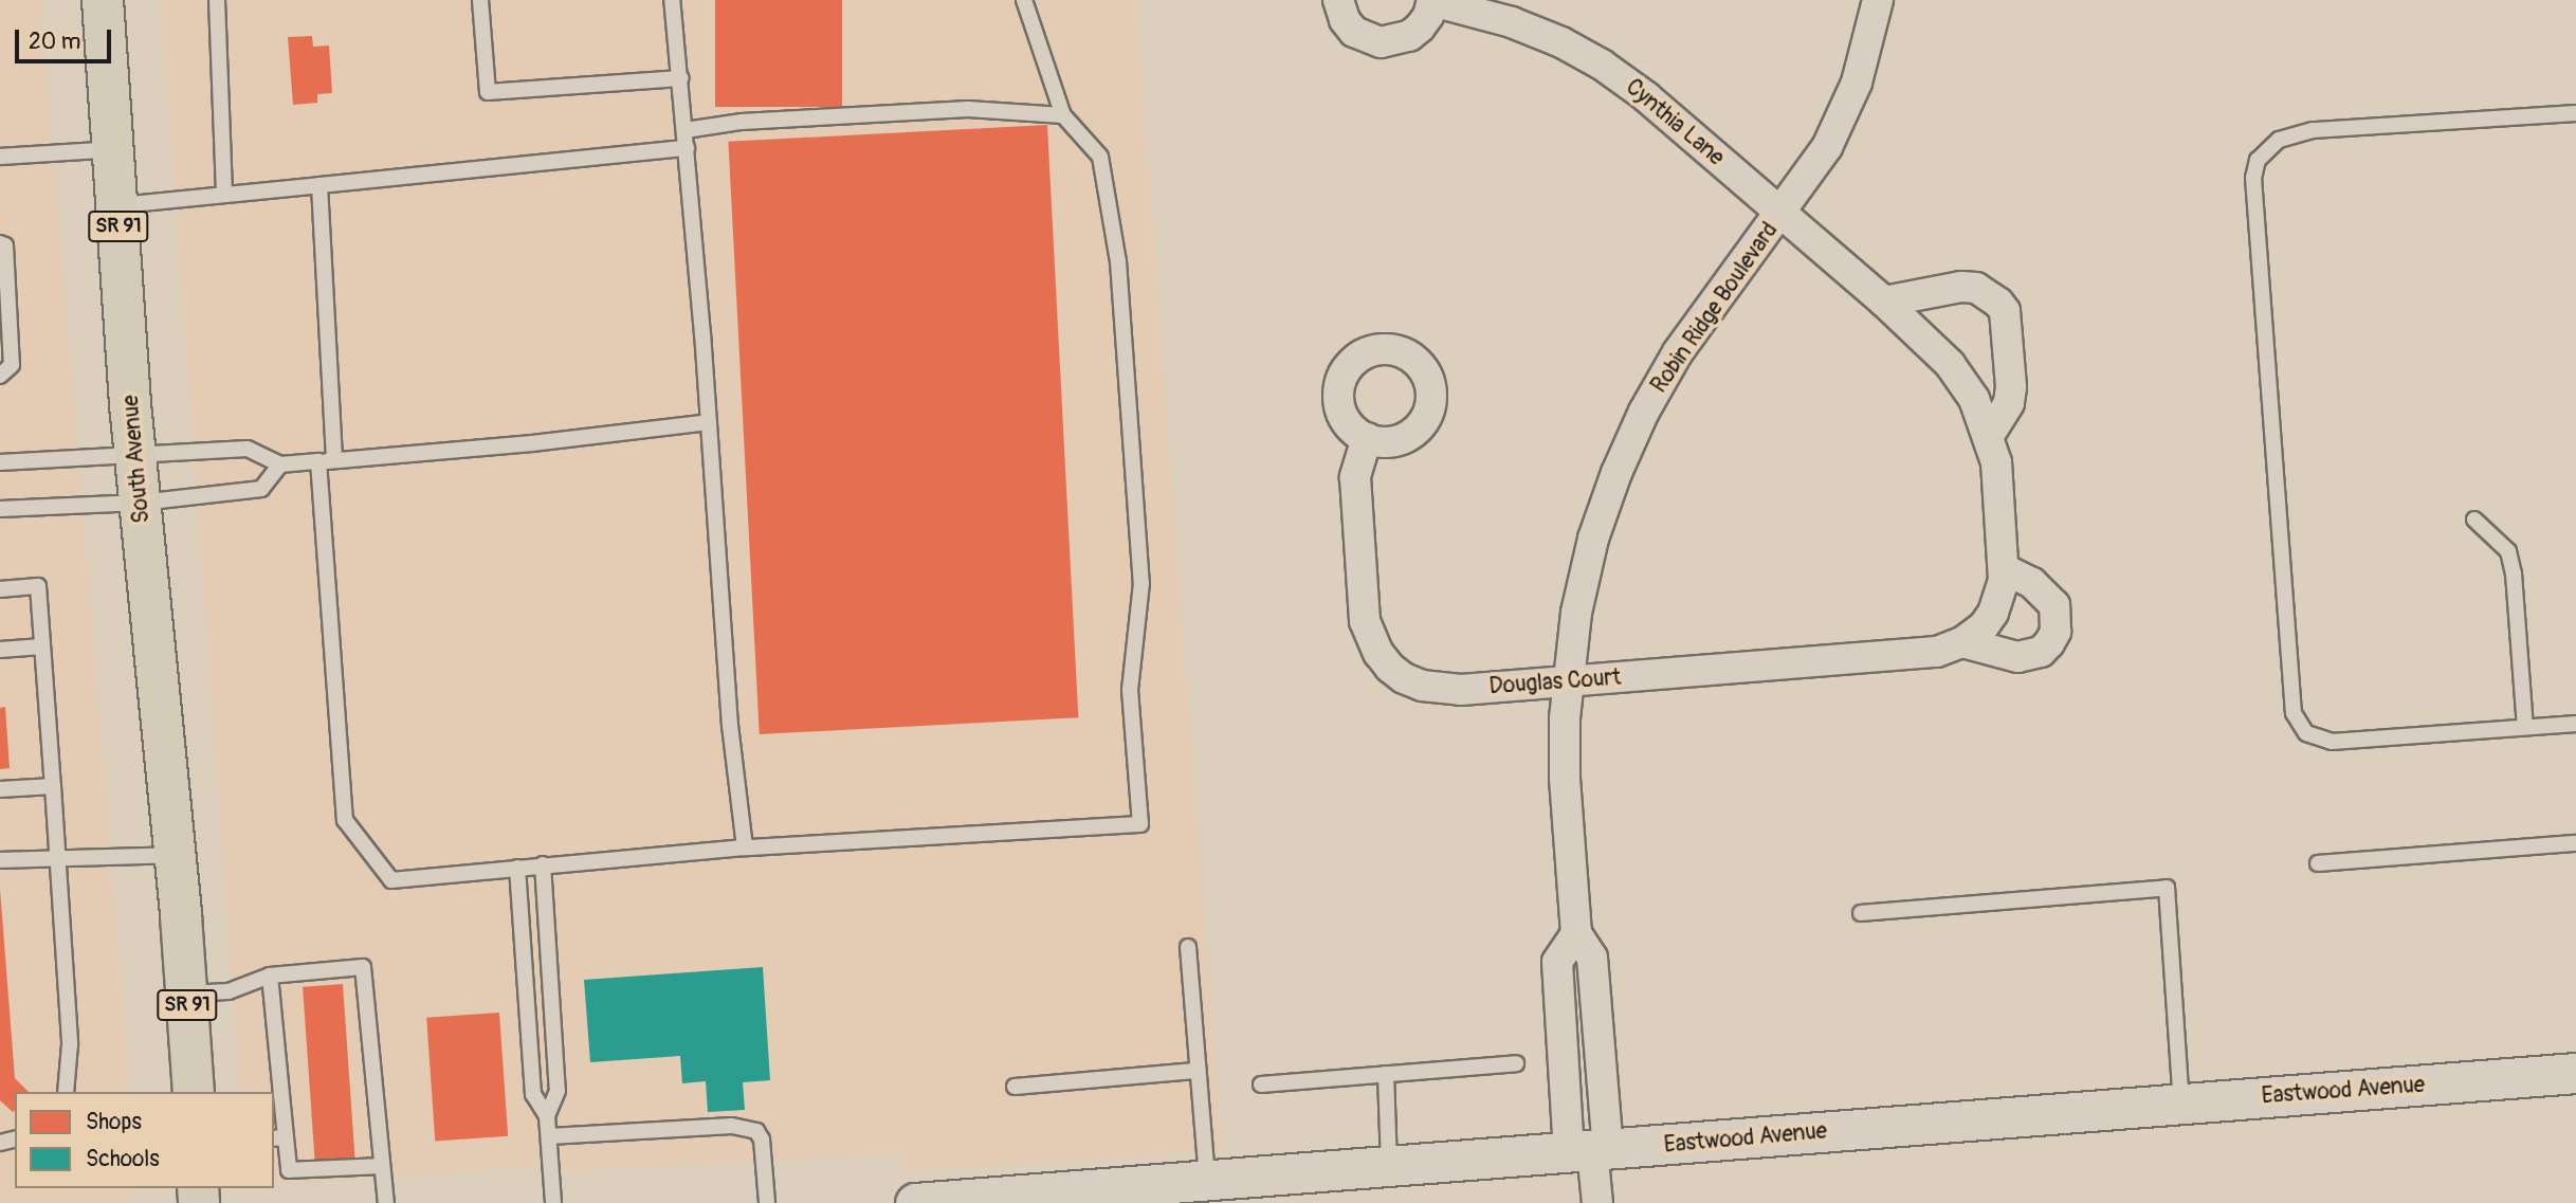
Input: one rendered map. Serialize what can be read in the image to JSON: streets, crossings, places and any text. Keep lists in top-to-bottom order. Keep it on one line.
{"streets":{"main road":["SR 91","South Avenue"],"street":["Cynthia Lane","Robin Ridge Boulevard","Douglas Court","Eastwood Avenue"]},"crossings":[["Cynthia Lane","Robin Ridge Boulevard"],["Cynthia Lane","Douglas Court"],["SR 91","South Avenue"],["Robin Ridge Boulevard","Douglas Court"],["Robin Ridge Boulevard","Eastwood Avenue"]],"legend":["Shops","Schools"],"scale_bar":"20 m"}
